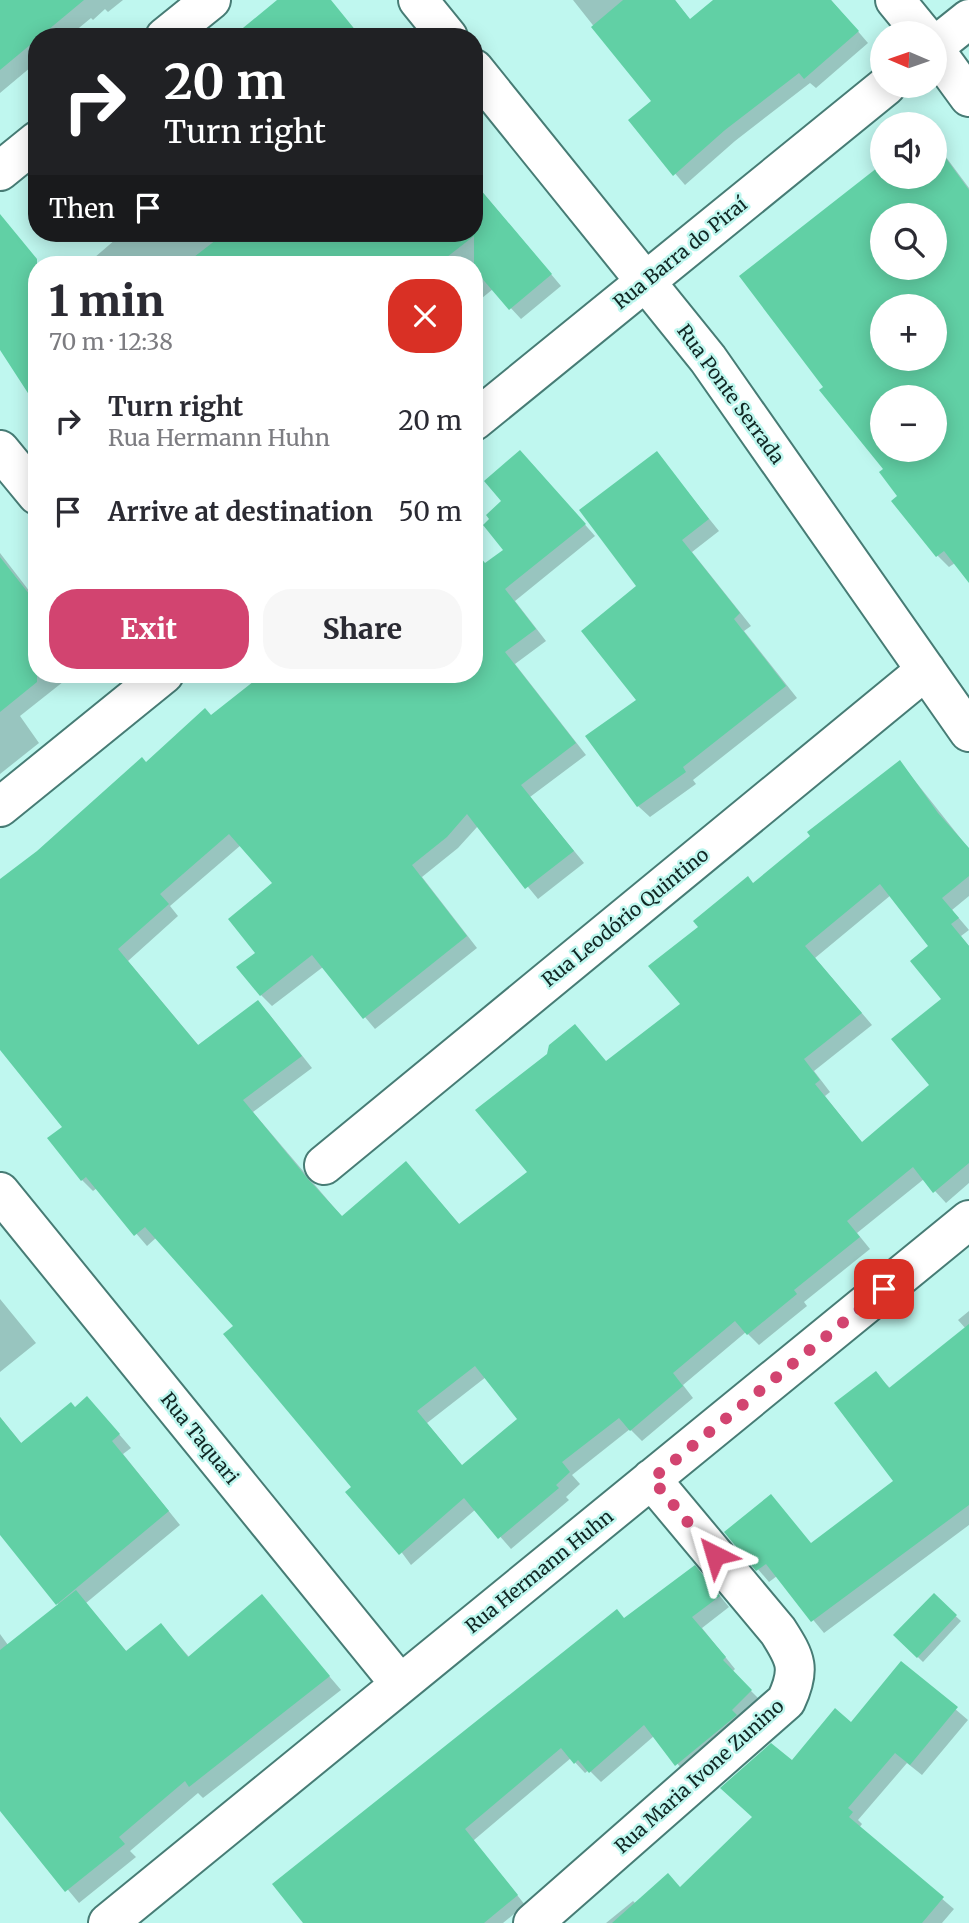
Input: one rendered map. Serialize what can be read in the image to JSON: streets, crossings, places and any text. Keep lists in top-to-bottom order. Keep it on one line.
{"streets":{"street":["Rua Barra do Piraí","Rua Ponte Serrada","Rua Leodório Quintino","Rua Taquari","Rua Hermann Huhn","Rua Maria Ivone Zunino"]},"crossings":[["Rua Barra do Piraí","Rua Ponte Serrada"],["Rua Ponte Serrada","Rua Leodório Quintino"],["Rua Taquari","Rua Hermann Huhn"],["Rua Hermann Huhn","Rua Maria Ivone Zunino"]],"north":"left","page":{"map_buttons":["+","−"],"turn":["20 m","Turn right"],"then":"Then","heading":["1 min","70 m · 12:38"],"list":[{"name":"Turn right","note":"Rua Hermann Huhn","value":"20 m"},{"name":"Arrive at destination","value":"50 m"}],"buttons":["Exit","Share"]}}
